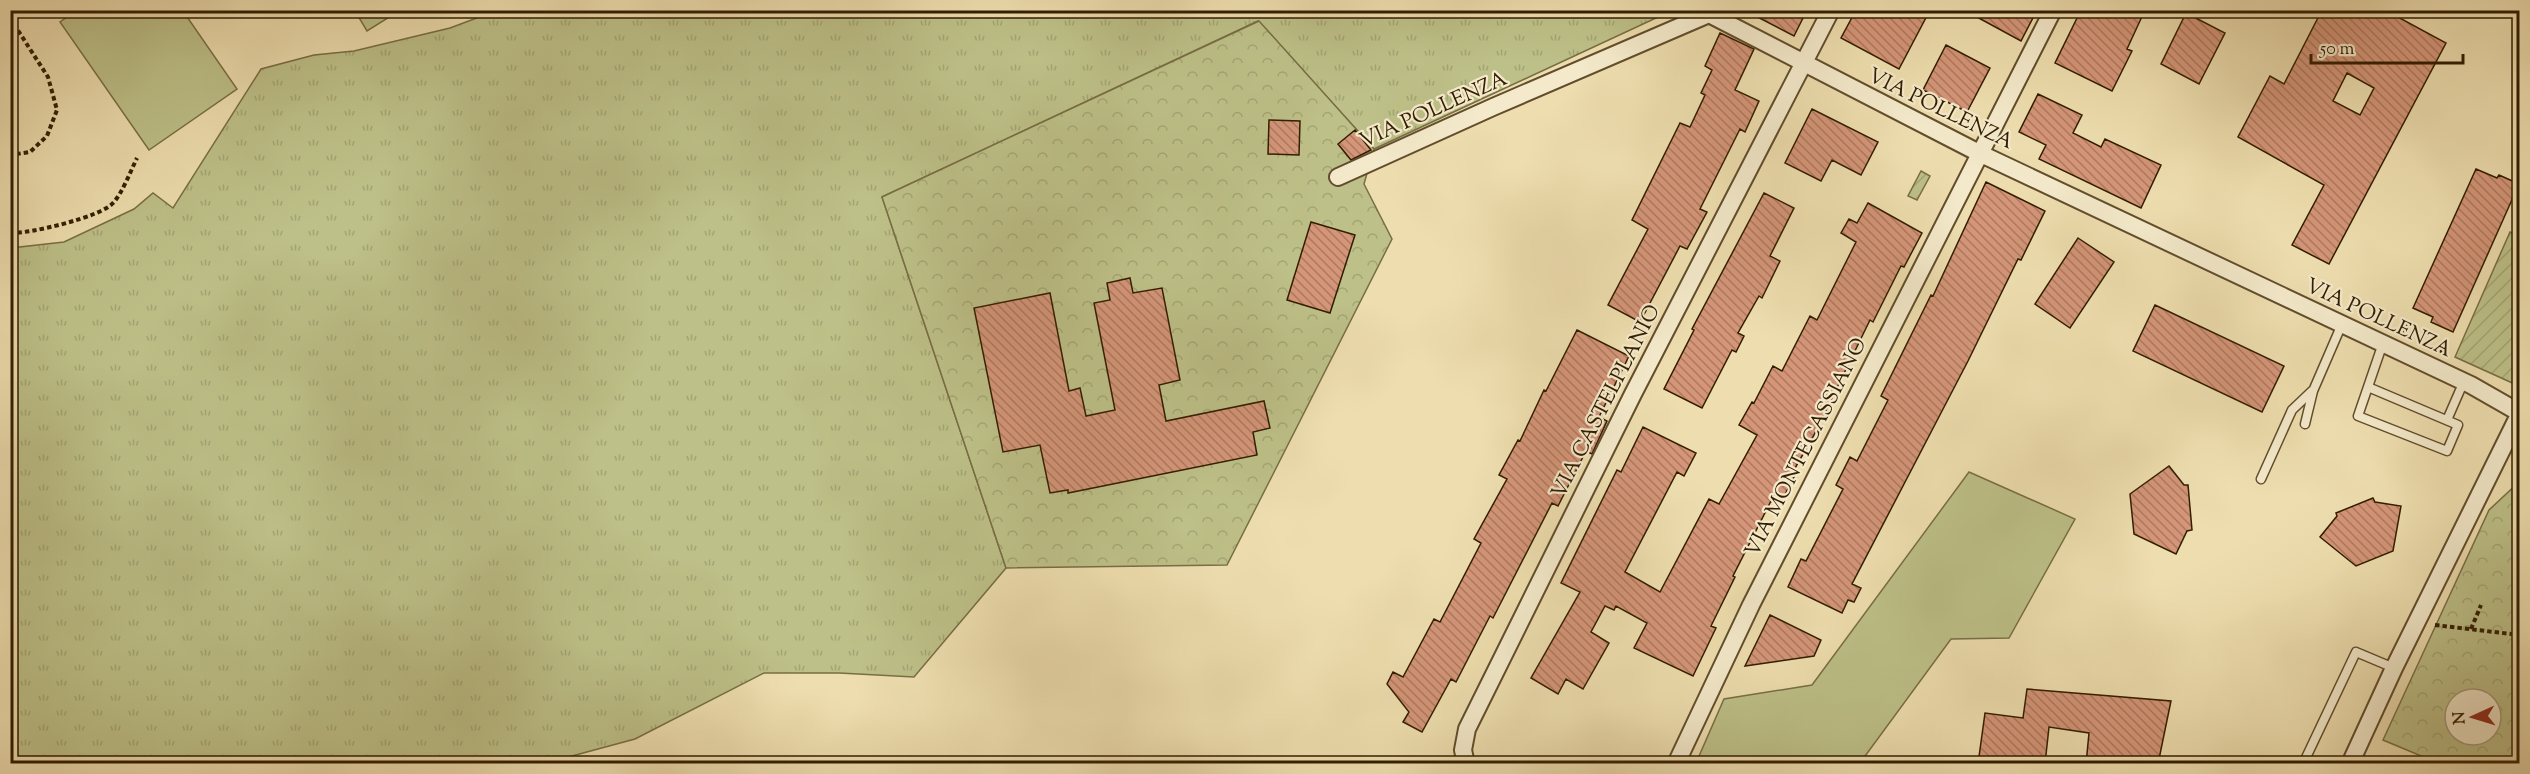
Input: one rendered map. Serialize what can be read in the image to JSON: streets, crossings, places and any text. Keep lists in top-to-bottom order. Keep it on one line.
{"streets":{"street":["VIA POLLENZA","VIA CASTELPLANIO","VIA MONTECASSIANO"]},"crossings":[["VIA POLLENZA","VIA CASTELPLANIO"],["VIA POLLENZA","VIA MONTECASSIANO"]],"scale_bar":"50 m","north":"left"}
